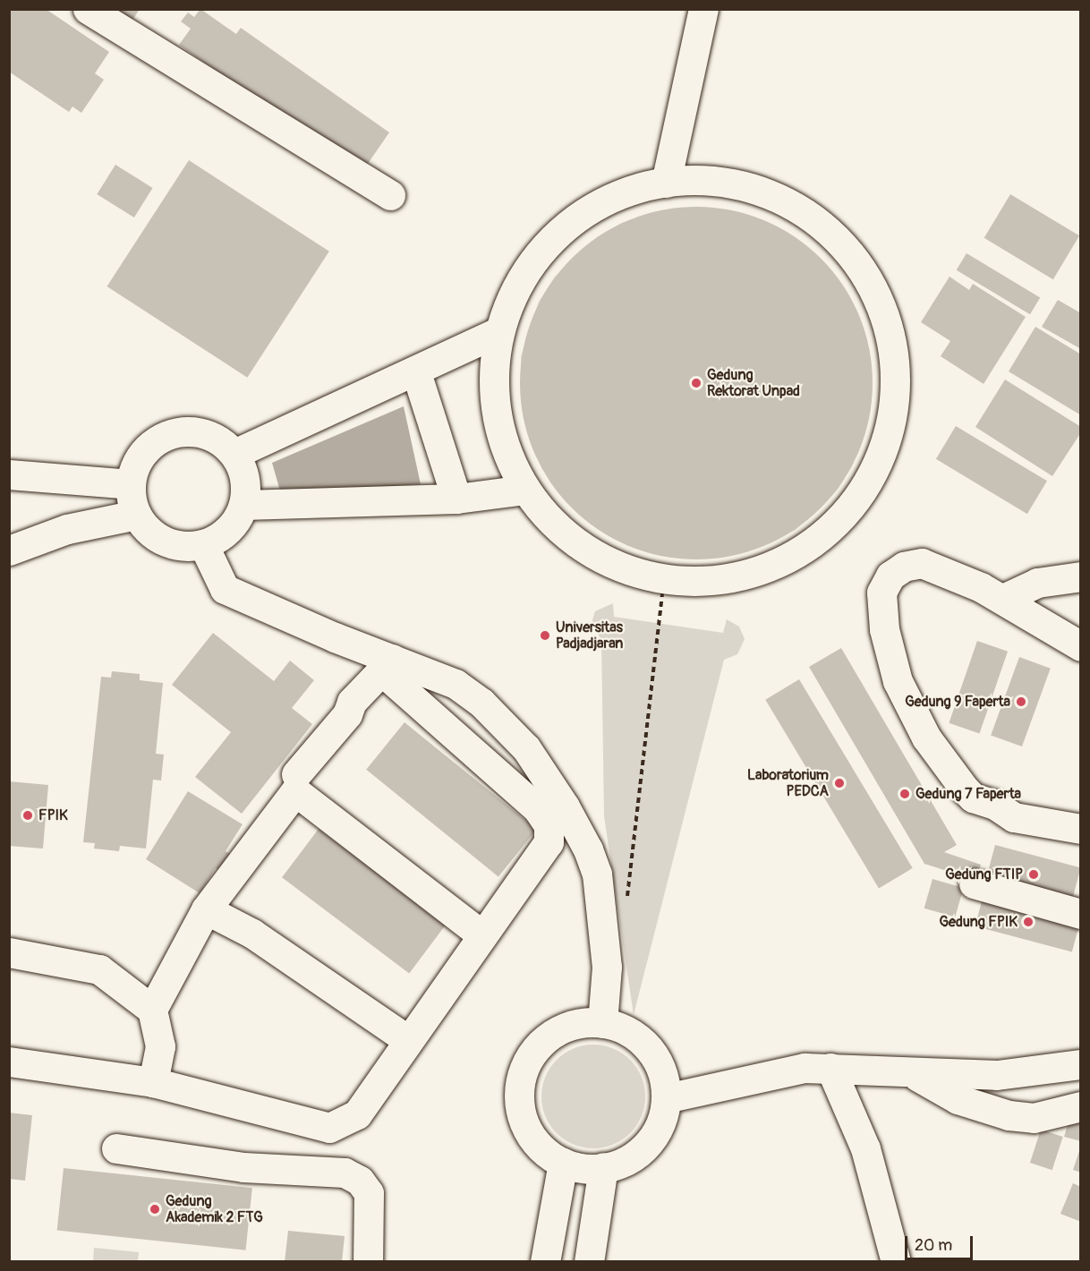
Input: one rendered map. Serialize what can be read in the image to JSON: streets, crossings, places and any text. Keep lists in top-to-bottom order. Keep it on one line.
{"places":["Gedung Rektorat Unpad","Universitas Padjadjaran","Gedung 9 Faperta","Laboratorium PEDCA","Gedung 7 Faperta","FPIK","Gedung FTIP","Gedung FPIK","Gedung Akademik 2 FTG"],"scale_bar":"20 m"}
